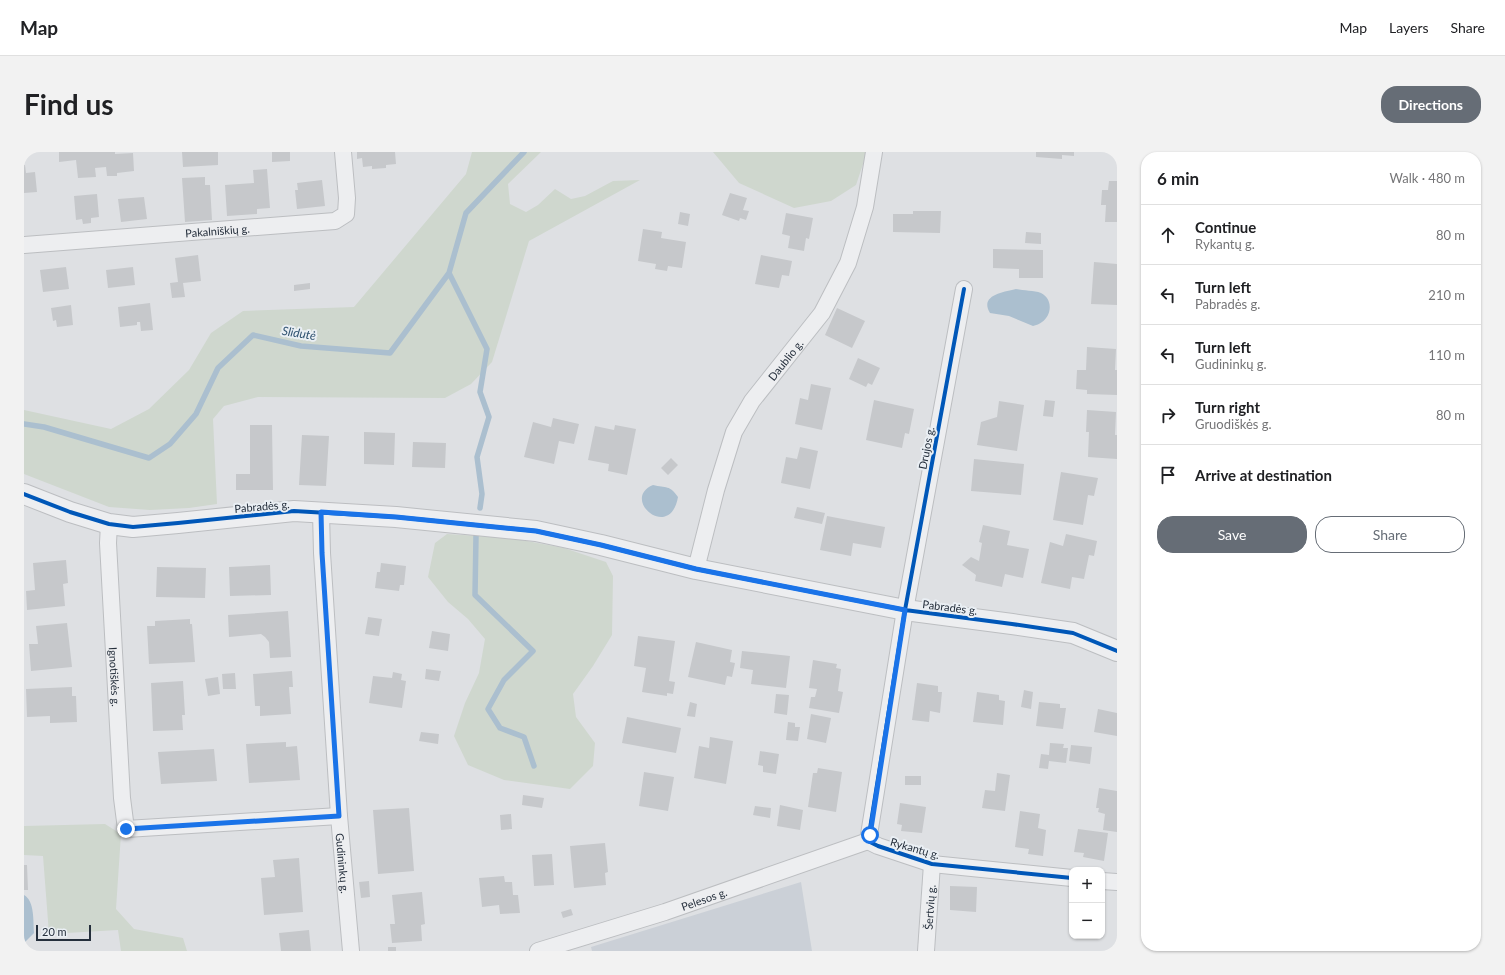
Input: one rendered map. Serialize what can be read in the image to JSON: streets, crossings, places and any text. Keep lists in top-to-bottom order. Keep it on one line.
{"streets":{"street":["Pakalniškių g.","Daublio g.","Drujos g.","Pabradės g.","Ignotiškės g.","Rykantų g.","Gudininkų g.","Pelesos g.","Šertvių g."]},"crossings":[["Daublio g.","Pabradės g."],["Drujos g.","Pabradės g."],["Pabradės g.","Ignotiškės g."],["Pabradės g.","Gudininkų g."],["Ignotiškės g.","Gudininkų g."],["Rykantų g.","Pelesos g."],["Rykantų g.","Šertvių g."]],"water":["Slidutė"],"scale_bar":"20 m","page":{"header":"Map","nav":["Map","Layers","Share"],"buttons":["Directions",["Save","Share"]],"title":"Find us","heading":["6 min","Walk · 480 m"],"list":[["Continue","Rykantų g.","80 m"],["Turn left","Pabradės g.","210 m"],["Turn left","Gudininkų g.","110 m"],["Turn right","Gruodiškės g.","80 m"],"Arrive at destination"],"map_buttons":["+","−"],"scale":"20 m"}}
